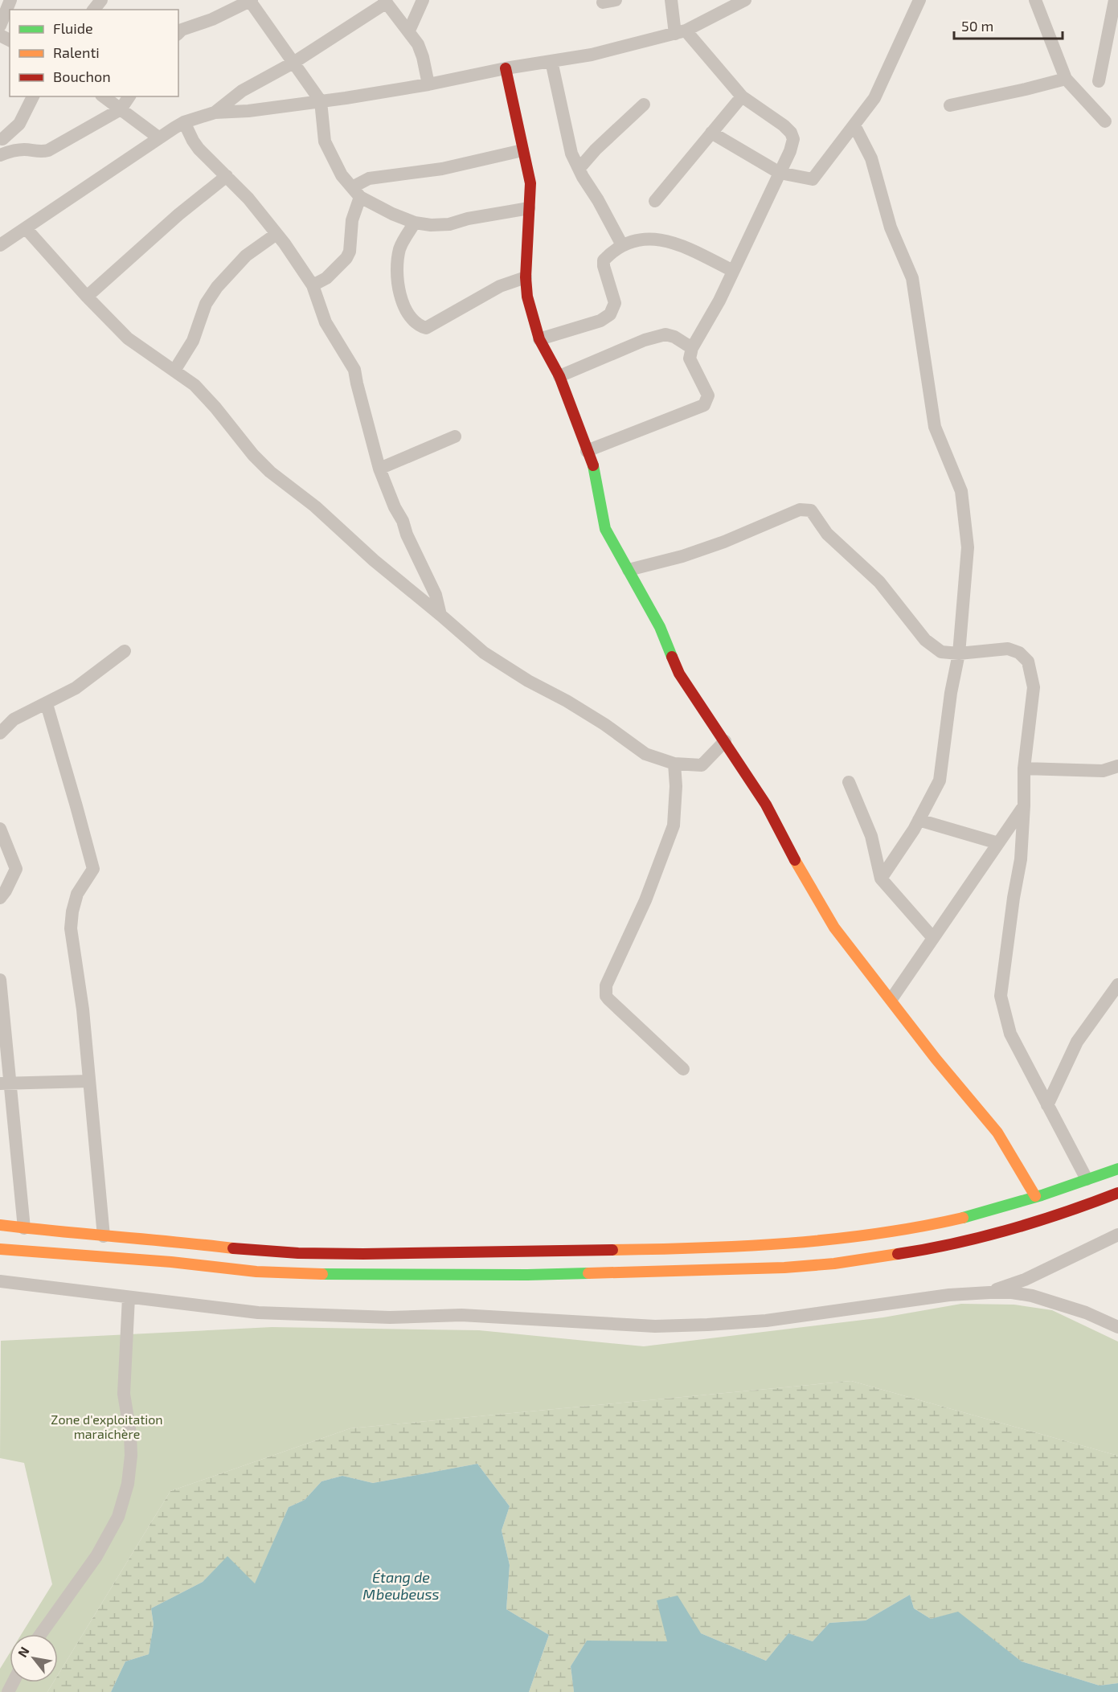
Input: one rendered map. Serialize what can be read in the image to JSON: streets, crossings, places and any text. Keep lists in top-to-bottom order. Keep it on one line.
{"water":["Étang de Mbeubeuss"],"parks":["Zone d'exploitation maraichère"],"legend":["Fluide","Ralenti","Bouchon"],"scale_bar":"50 m","north":"top left"}
